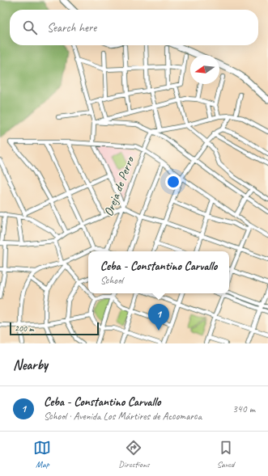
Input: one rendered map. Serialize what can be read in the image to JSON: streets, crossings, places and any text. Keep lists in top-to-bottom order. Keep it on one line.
{"streets":{"street":["Oreja de Perro"]},"scale_bar":"200 m","north":"left","page":{"search":"Search here","popup":["Ceba - Constantino Carvallo","School"],"pins":"1","scale":"200 m","heading":"Nearby","list":[{"mark":"1","name":"Ceba - Constantino Carvallo","note":"School · Avenida Los Mártires de Accomarca","value":"340 m"}],"nav":["Map","Directions","Saved"]}}
